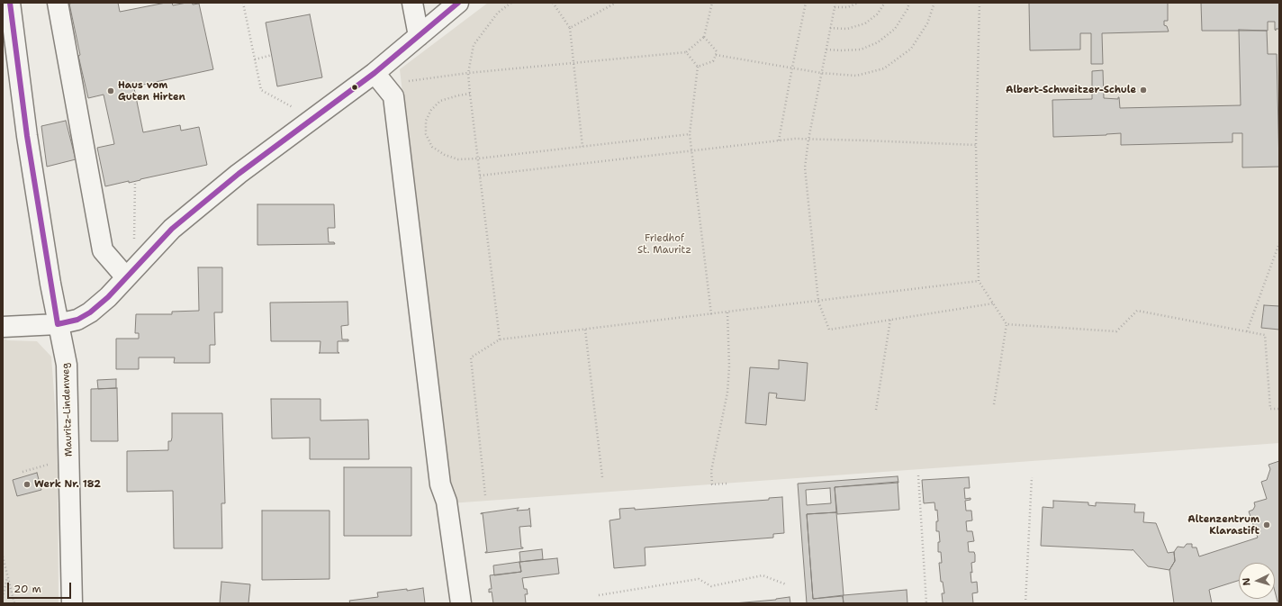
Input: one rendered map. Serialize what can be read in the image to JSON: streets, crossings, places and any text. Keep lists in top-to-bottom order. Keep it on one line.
{"streets":{"street":["Mauritz-Lindenweg"]},"parks":["Friedhof St. Mauritz"],"places":["Albert-Schweitzer-Schule","Haus vom Guten Hirten","Werk Nr. 182","Altenzentrum Klarastift"],"scale_bar":"20 m","north":"left"}
